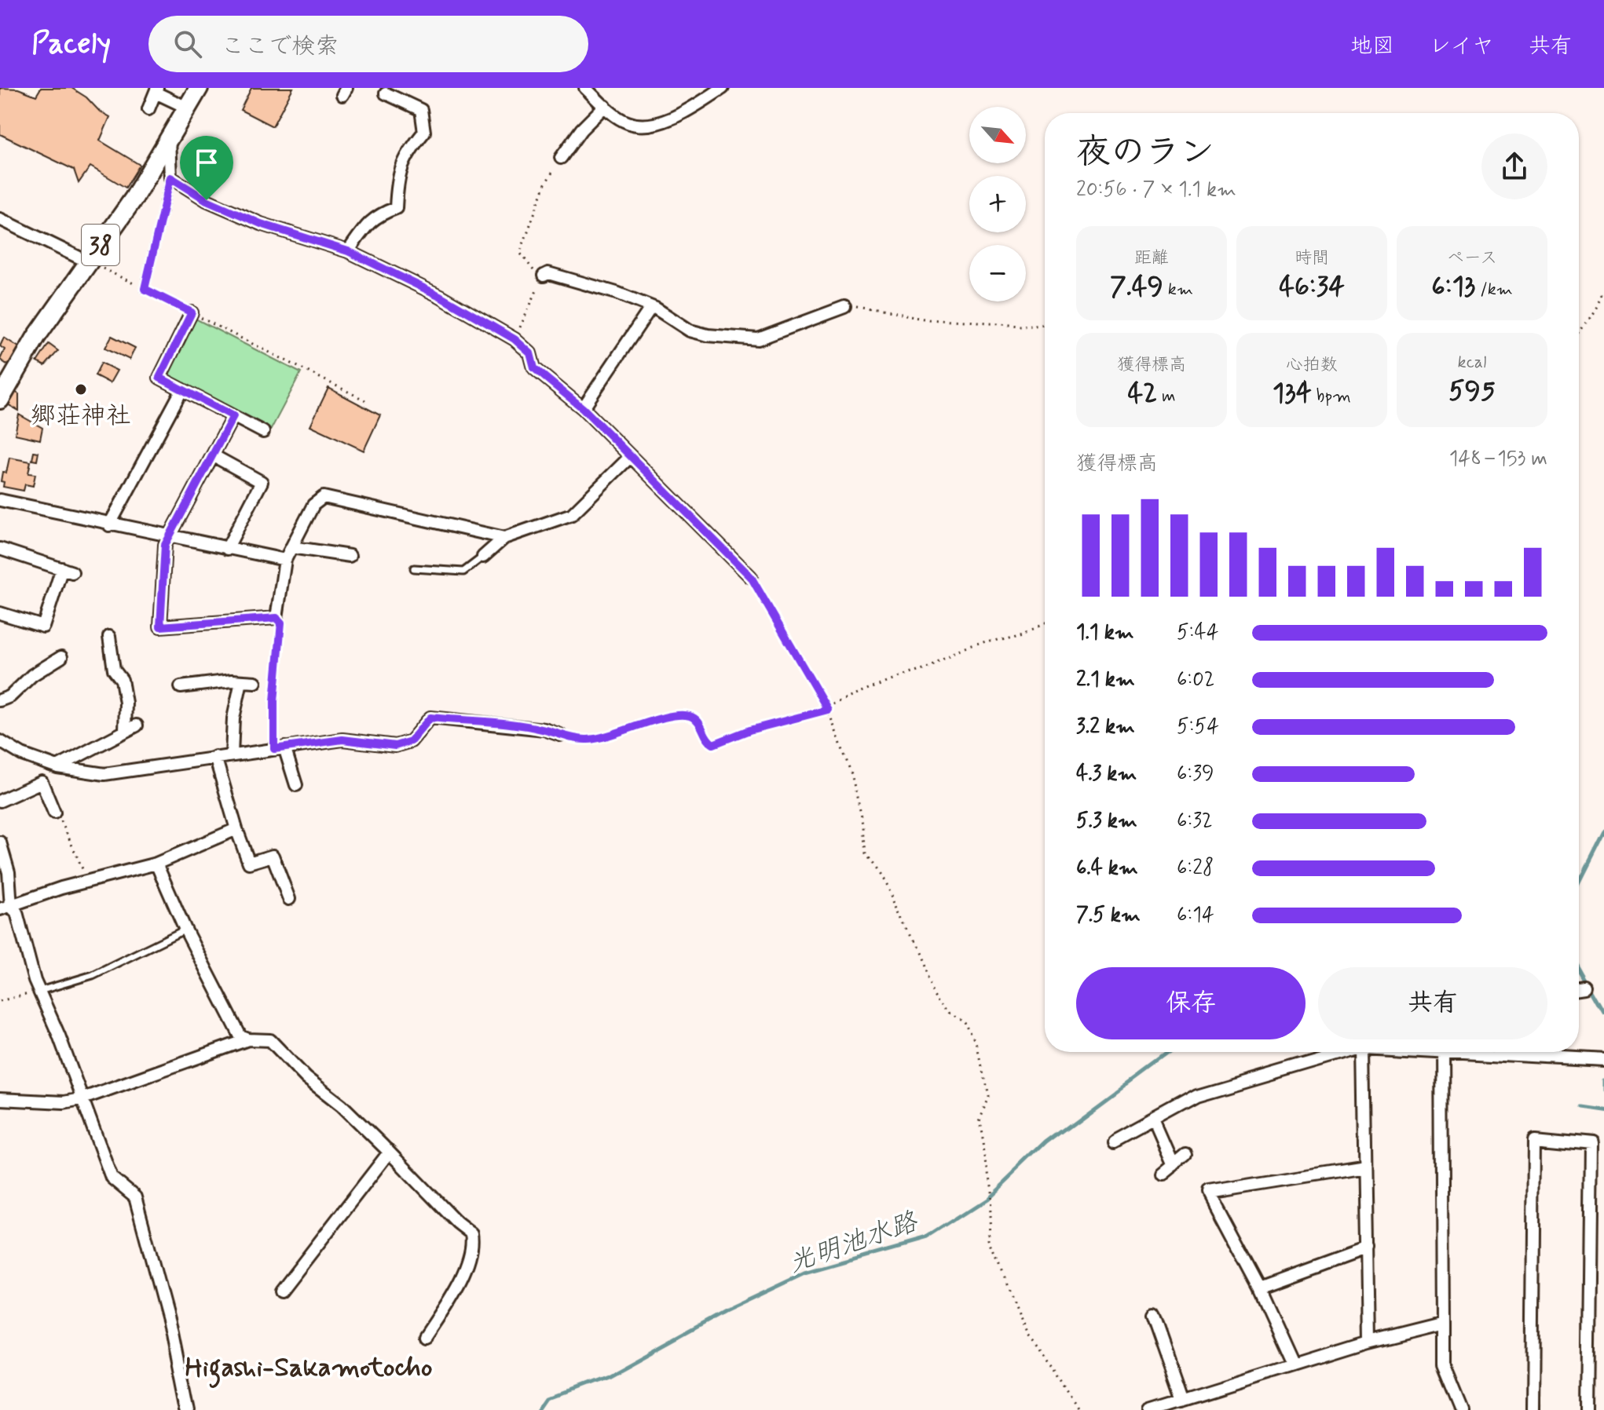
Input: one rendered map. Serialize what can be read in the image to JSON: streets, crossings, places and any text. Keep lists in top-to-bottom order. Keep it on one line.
{"streets":{"main road":["38"]},"districts":["Higashi-Sakamotocho"],"water":["光明池水路"],"places":["郷荘神社"],"north":"bottom right","page":{"header":"Pacely","search":"ここで検索","nav":["地図","レイヤ","共有"],"map_buttons":["+","−"],"heading":["夜のラン","20:56 · 7 × 1.1 km"],"stats":[["距離","7.49 km"],["時間","46:34"],["ペース","6:13 /km"],["獲得標高","42 m"],["心拍数","134 bpm"],["kcal","595"]],"chart":["獲得標高","148–153 m"],"list":[{"name":"1.1 km","note":"5:44"},{"name":"2.1 km","note":"6:02"},{"name":"3.2 km","note":"5:54"},{"name":"4.3 km","note":"6:39"},{"name":"5.3 km","note":"6:32"},{"name":"6.4 km","note":"6:28"},{"name":"7.5 km","note":"6:14"}],"buttons":["保存","共有"]}}
